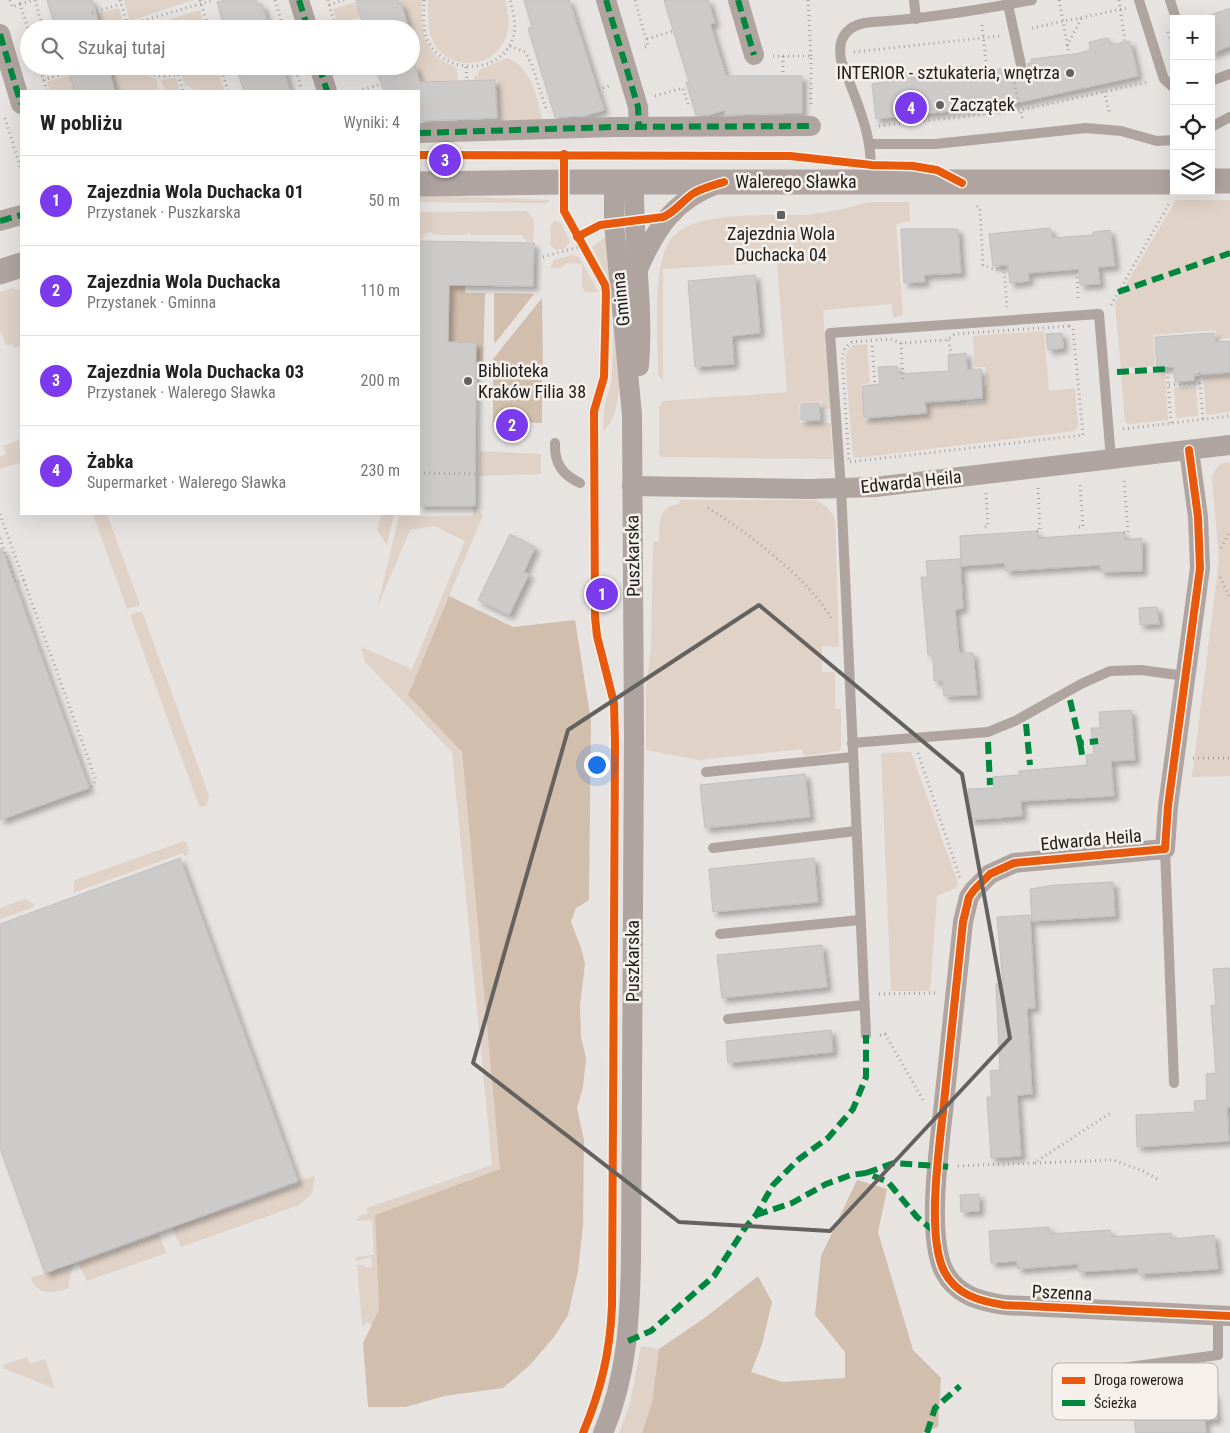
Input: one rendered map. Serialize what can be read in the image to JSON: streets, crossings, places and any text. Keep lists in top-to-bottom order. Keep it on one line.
{"streets":{"street":["Walerego Sławka","Gminna","Edwarda Heila","Puszkarska","Pszenna"]},"crossings":[["Walerego Sławka","Gminna"],["Gminna","Edwarda Heila"],["Gminna","Puszkarska"],["Edwarda Heila","Puszkarska"],["Edwarda Heila","Pszenna"]],"places":{"other":["INTERIOR - sztukateria, wnętrza","Zaczątek","Biblioteka Kraków Filia 38"],"transit":["Zajezdnia Wola Duchacka 04"]},"legend":["Droga rowerowa","Ścieżka"],"page":{"map_buttons":["+","−"],"search":"Szukaj tutaj","pins":["4","3","2","1"],"heading":["W pobliżu","Wyniki: 4"],"list":[{"mark":"1","name":"Zajezdnia Wola Duchacka 01","note":"Przystanek · Puszkarska","value":"50 m"},{"mark":"2","name":"Zajezdnia Wola Duchacka","note":"Przystanek · Gminna","value":"110 m"},{"mark":"3","name":"Zajezdnia Wola Duchacka 03","note":"Przystanek · Walerego Sławka","value":"200 m"},{"mark":"4","name":"Żabka","note":"Supermarket · Walerego Sławka","value":"230 m"}]}}
